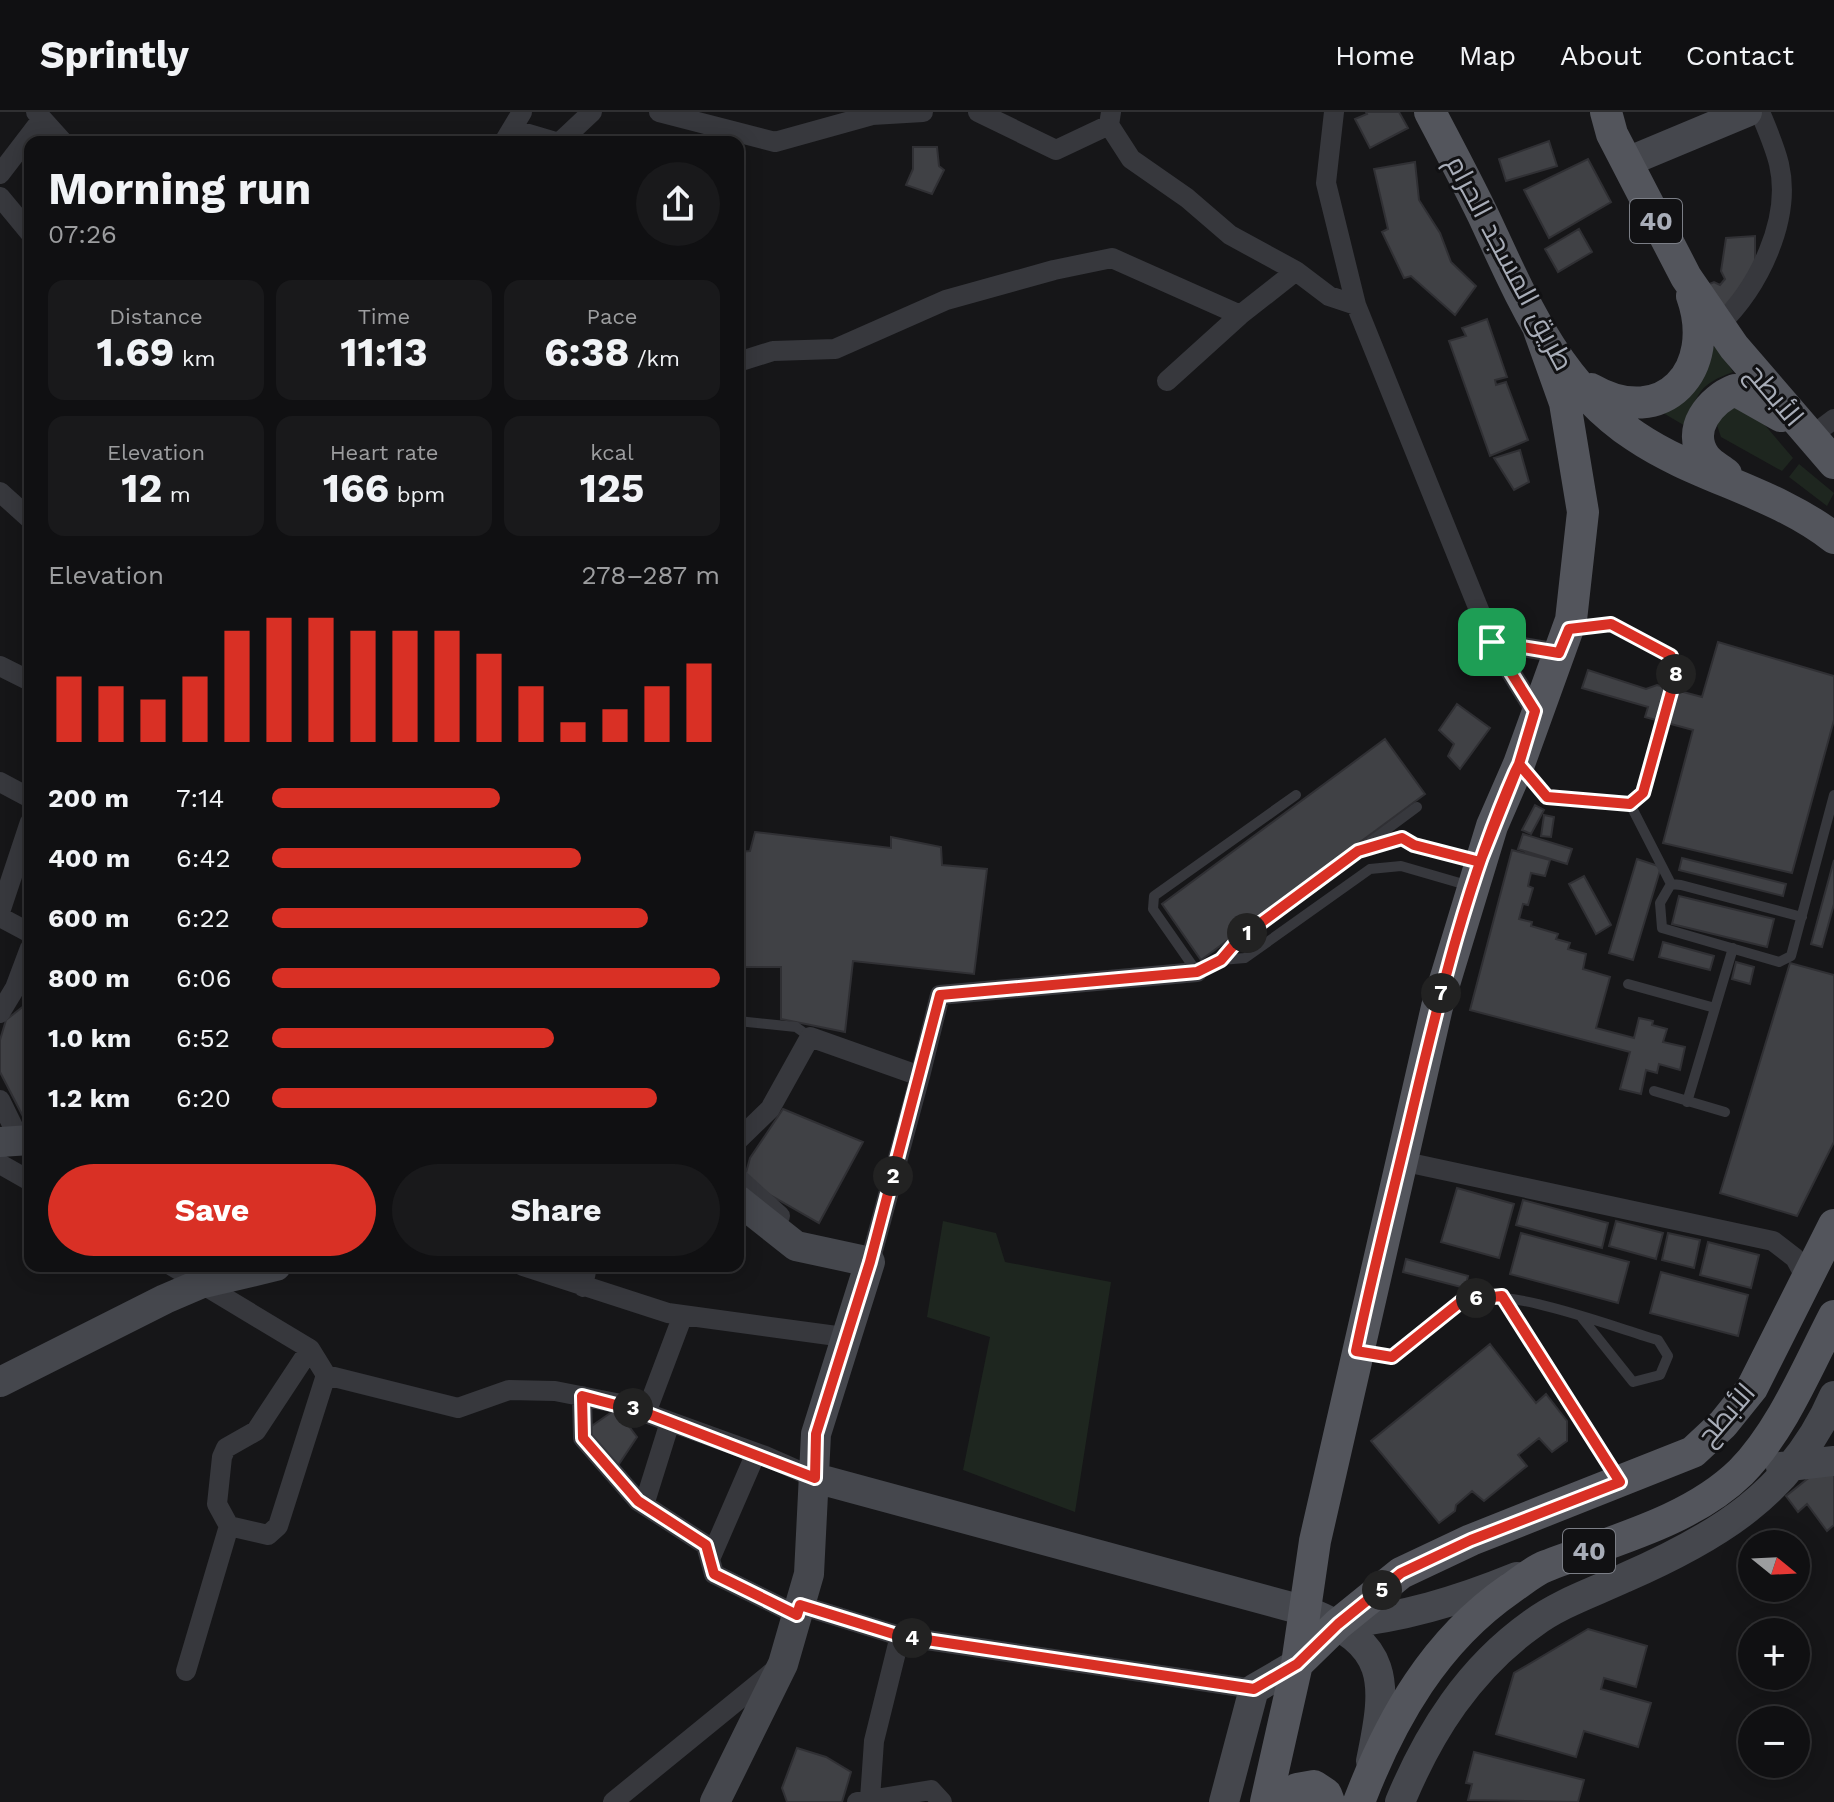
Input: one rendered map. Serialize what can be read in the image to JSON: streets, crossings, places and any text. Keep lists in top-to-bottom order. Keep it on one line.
{"streets":{"main road":["40","طريق المسجد الحرام","الأبطح"]},"crossings":[["40","الأبطح"]],"north":"right","page":{"header":"Sprintly","nav":["Home","Map","About","Contact"],"heading":["Morning run","07:26"],"stats":[["Distance","1.69 km"],["Time","11:13"],["Pace","6:38 /km"],["Elevation","12 m"],["Heart rate","166 bpm"],["kcal","125"]],"chart":["Elevation","278–287 m"],"pins":["8","1","7","2","6","3","5","4"],"list":[{"name":"200 m","note":"7:14"},{"name":"400 m","note":"6:42"},{"name":"600 m","note":"6:22"},{"name":"800 m","note":"6:06"},{"name":"1.0 km","note":"6:52"},{"name":"1.2 km","note":"6:20"}],"buttons":["Save","Share"],"map_buttons":["+","−"]}}
